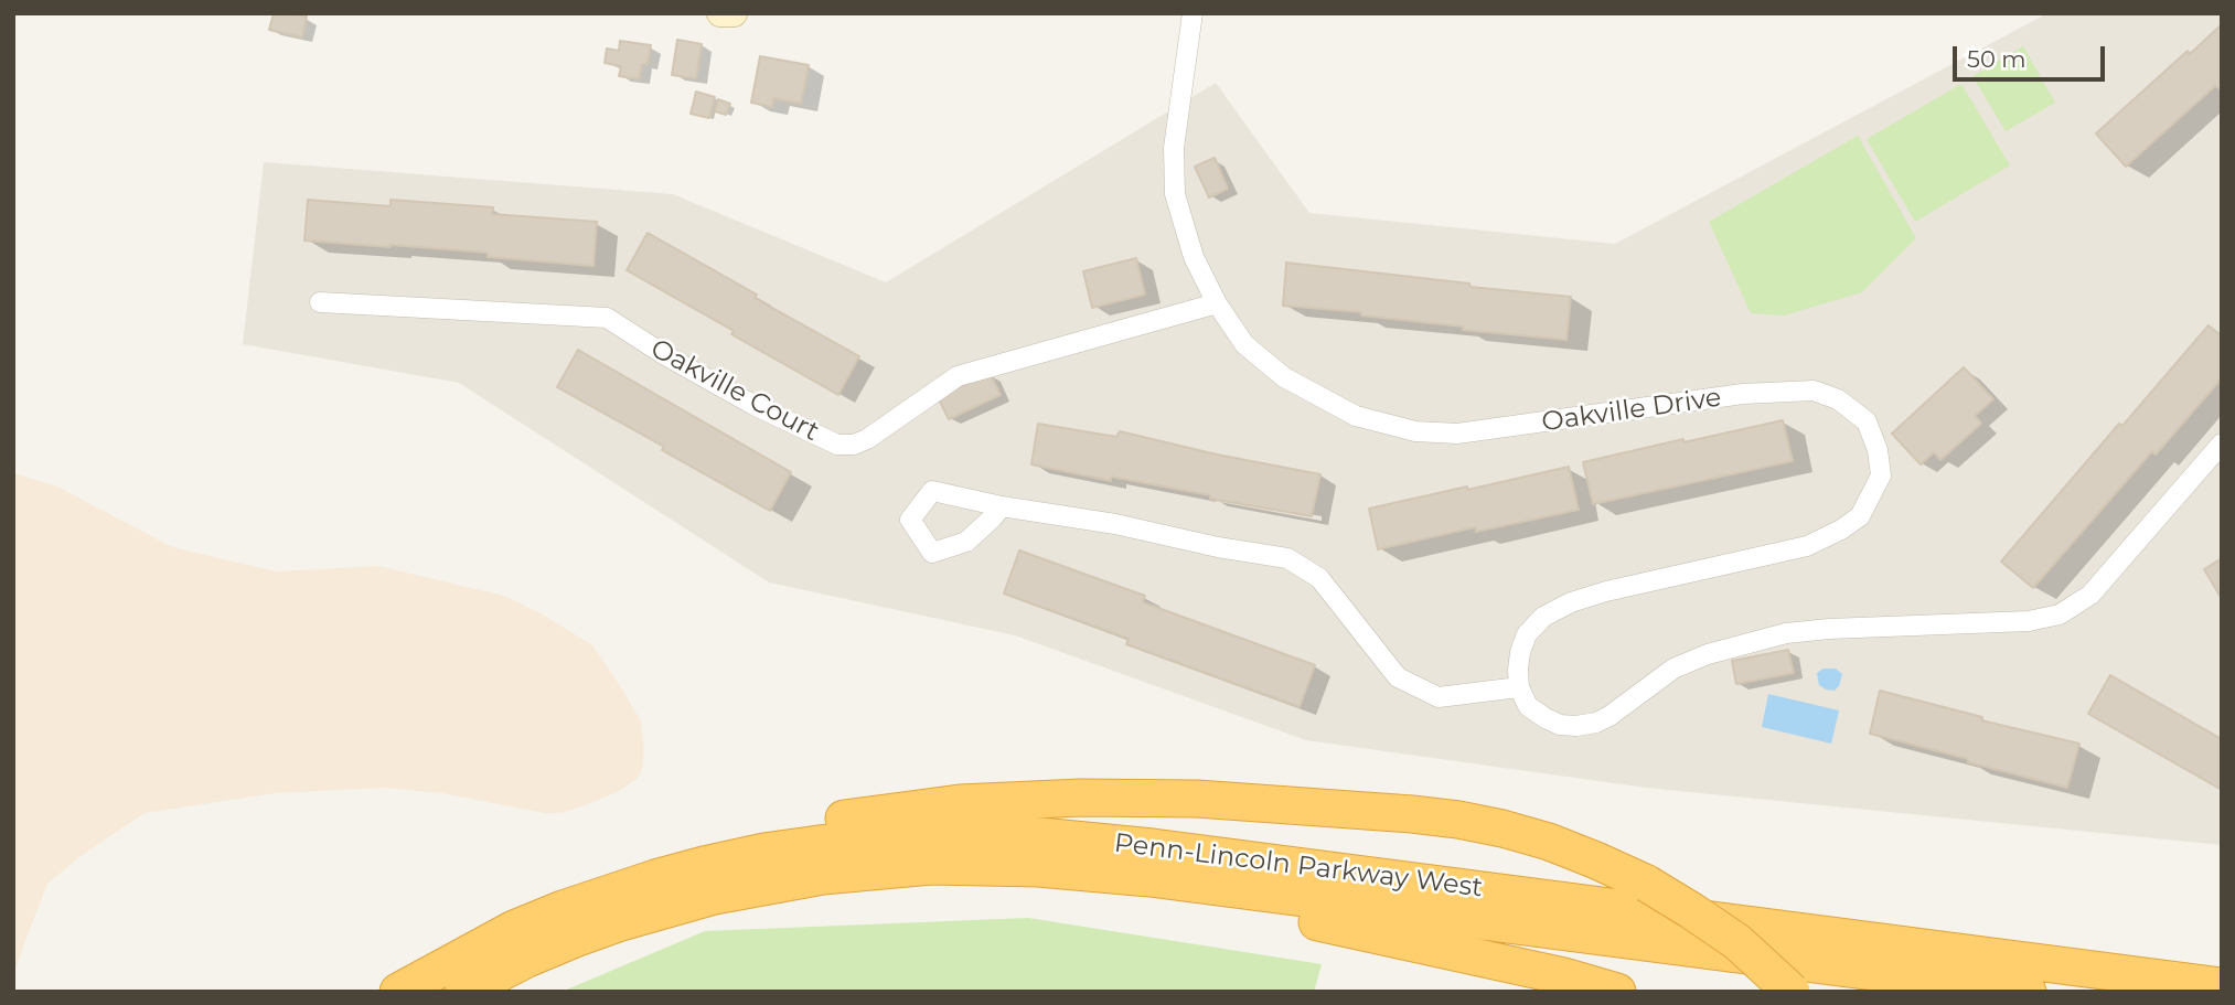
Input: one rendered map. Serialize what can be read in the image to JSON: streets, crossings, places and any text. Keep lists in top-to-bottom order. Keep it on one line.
{"streets":{"highway":["Penn-Lincoln Parkway West"],"street":["Oakville Court","Oakville Drive"]},"crossings":[["Oakville Court","Oakville Drive"]],"scale_bar":"50 m"}
